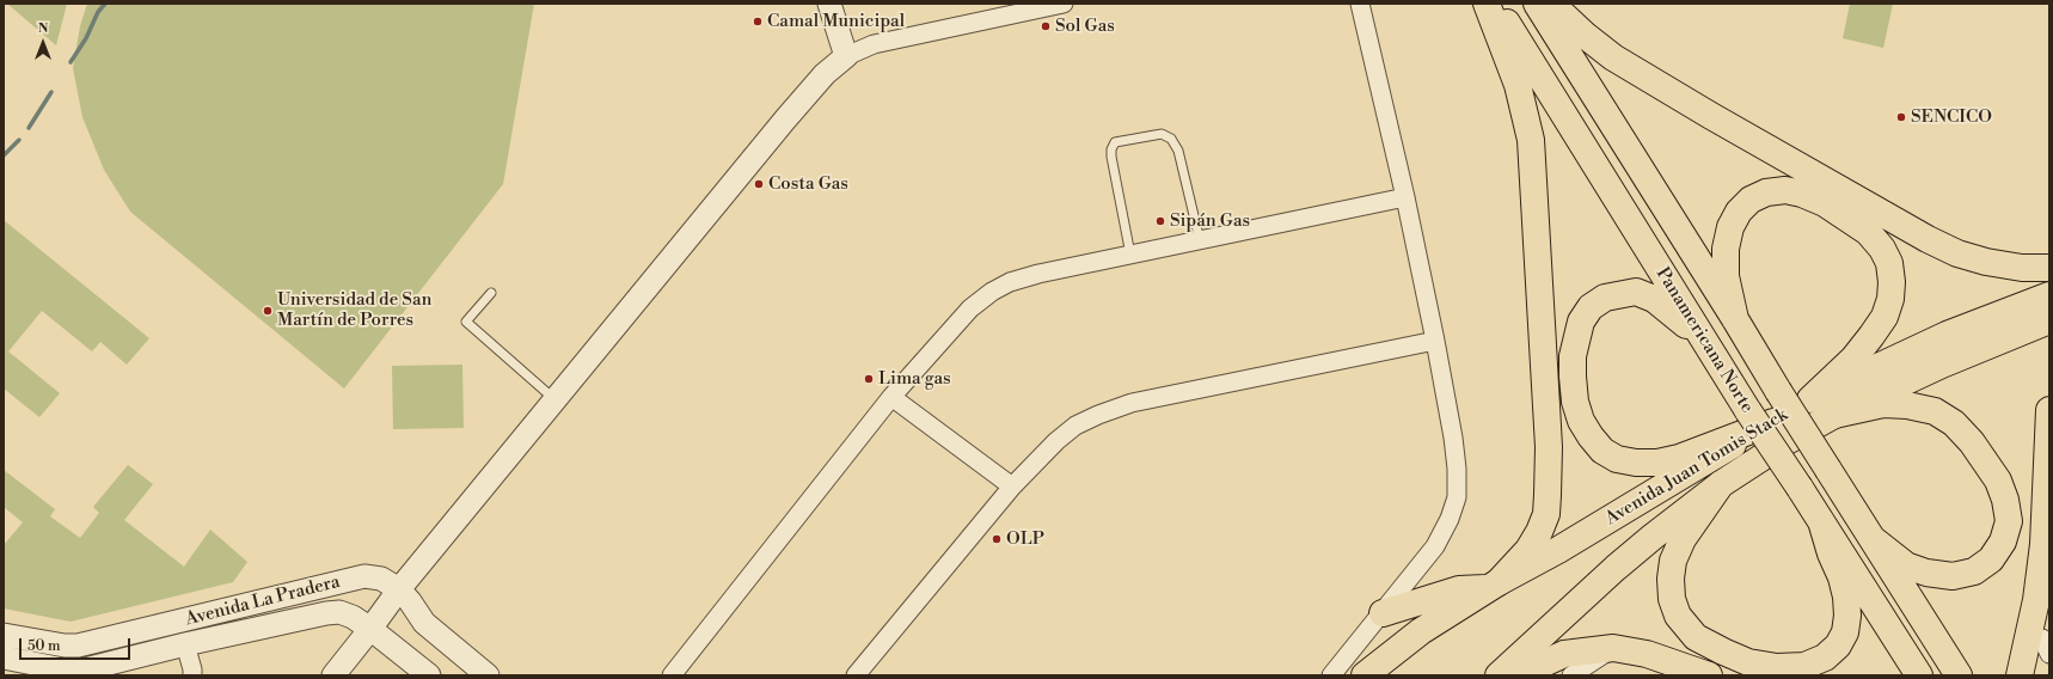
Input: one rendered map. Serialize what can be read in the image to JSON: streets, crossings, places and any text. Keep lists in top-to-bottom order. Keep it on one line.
{"streets":{"main road":["Panamericana Norte","Avenida Juan Tomis Stack"],"street":["Avenida La Pradera"]},"places":["Camal Municipal","Sol Gas","SENCICO","Costa Gas","Sipán Gas","Universidad de San Martín de Porres","Lima gas","OLP"],"scale_bar":"50 m","north":"top"}
